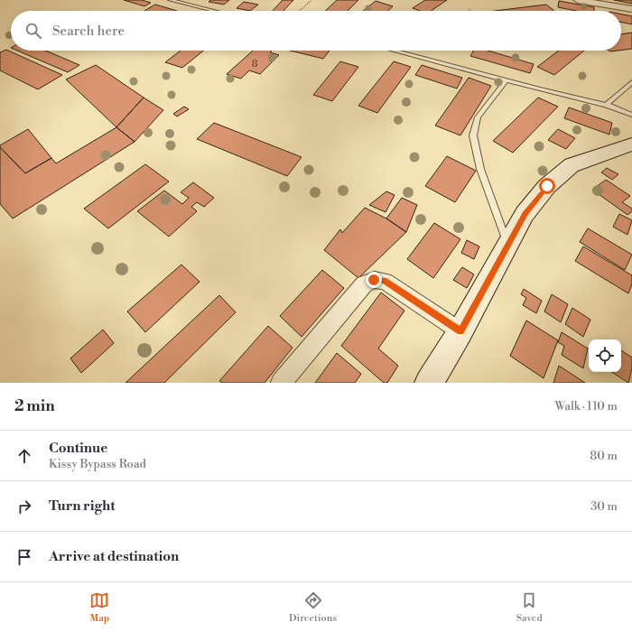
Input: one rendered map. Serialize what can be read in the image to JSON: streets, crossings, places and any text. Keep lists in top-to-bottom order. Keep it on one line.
{"house_numbers":["8"],"page":{"search":"Search here","heading":["2 min","Walk · 110 m"],"list":[["Continue","Kissy Bypass Road","80 m"],["Turn right","30 m"],"Arrive at destination"],"nav":["Map","Directions","Saved"]}}
